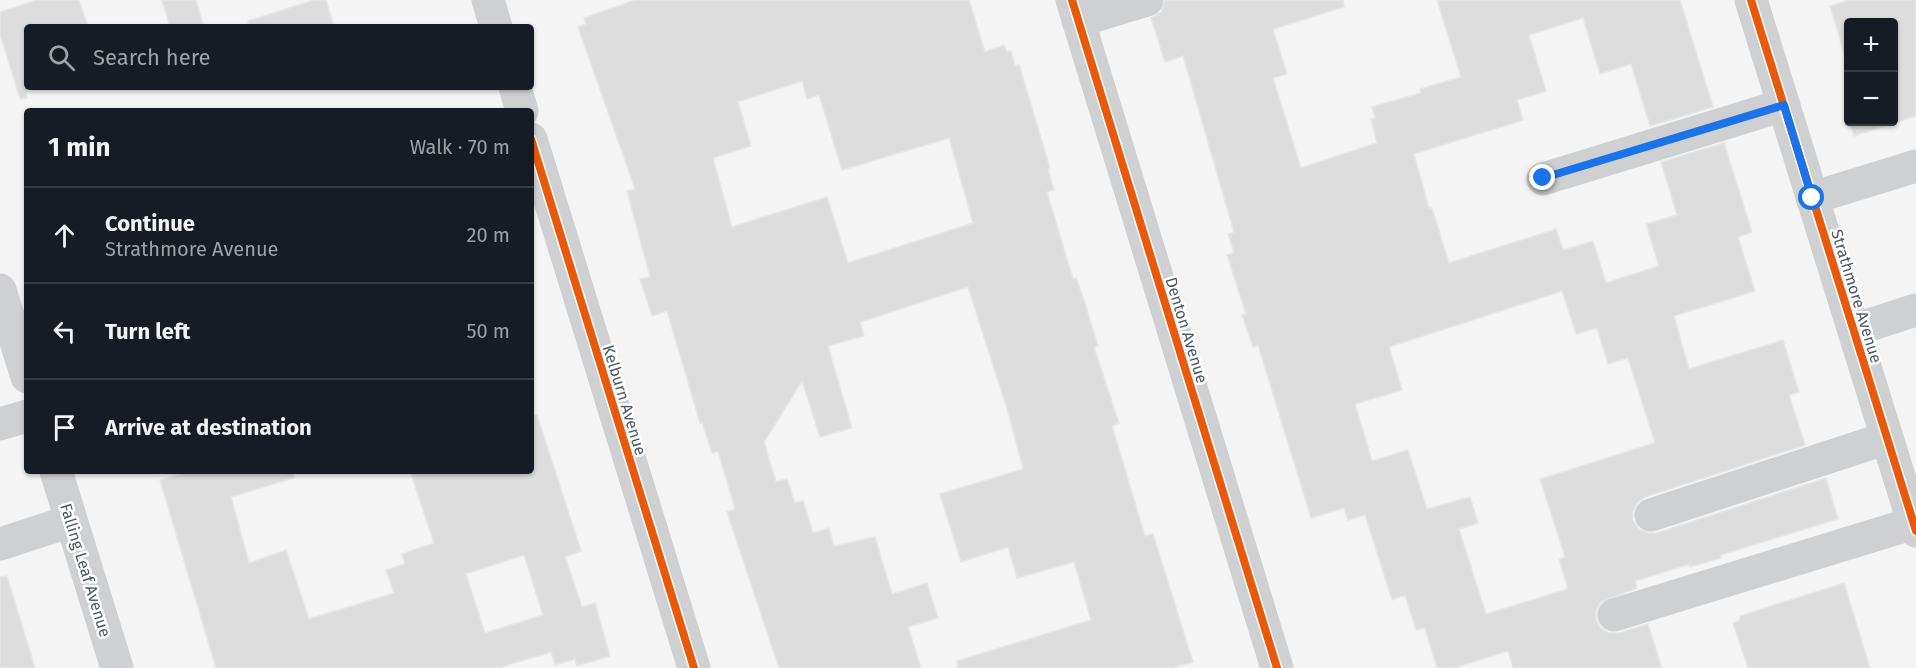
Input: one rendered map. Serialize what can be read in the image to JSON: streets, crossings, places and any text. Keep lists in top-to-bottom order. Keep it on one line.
{"streets":{"street":["Strathmore Avenue","Denton Avenue","Kelburn Avenue","Falling Leaf Avenue"]},"page":{"map_buttons":["+","−"],"search":"Search here","heading":["1 min","Walk · 70 m"],"list":[["Continue","Strathmore Avenue","20 m"],["Turn left","50 m"],"Arrive at destination"]}}
